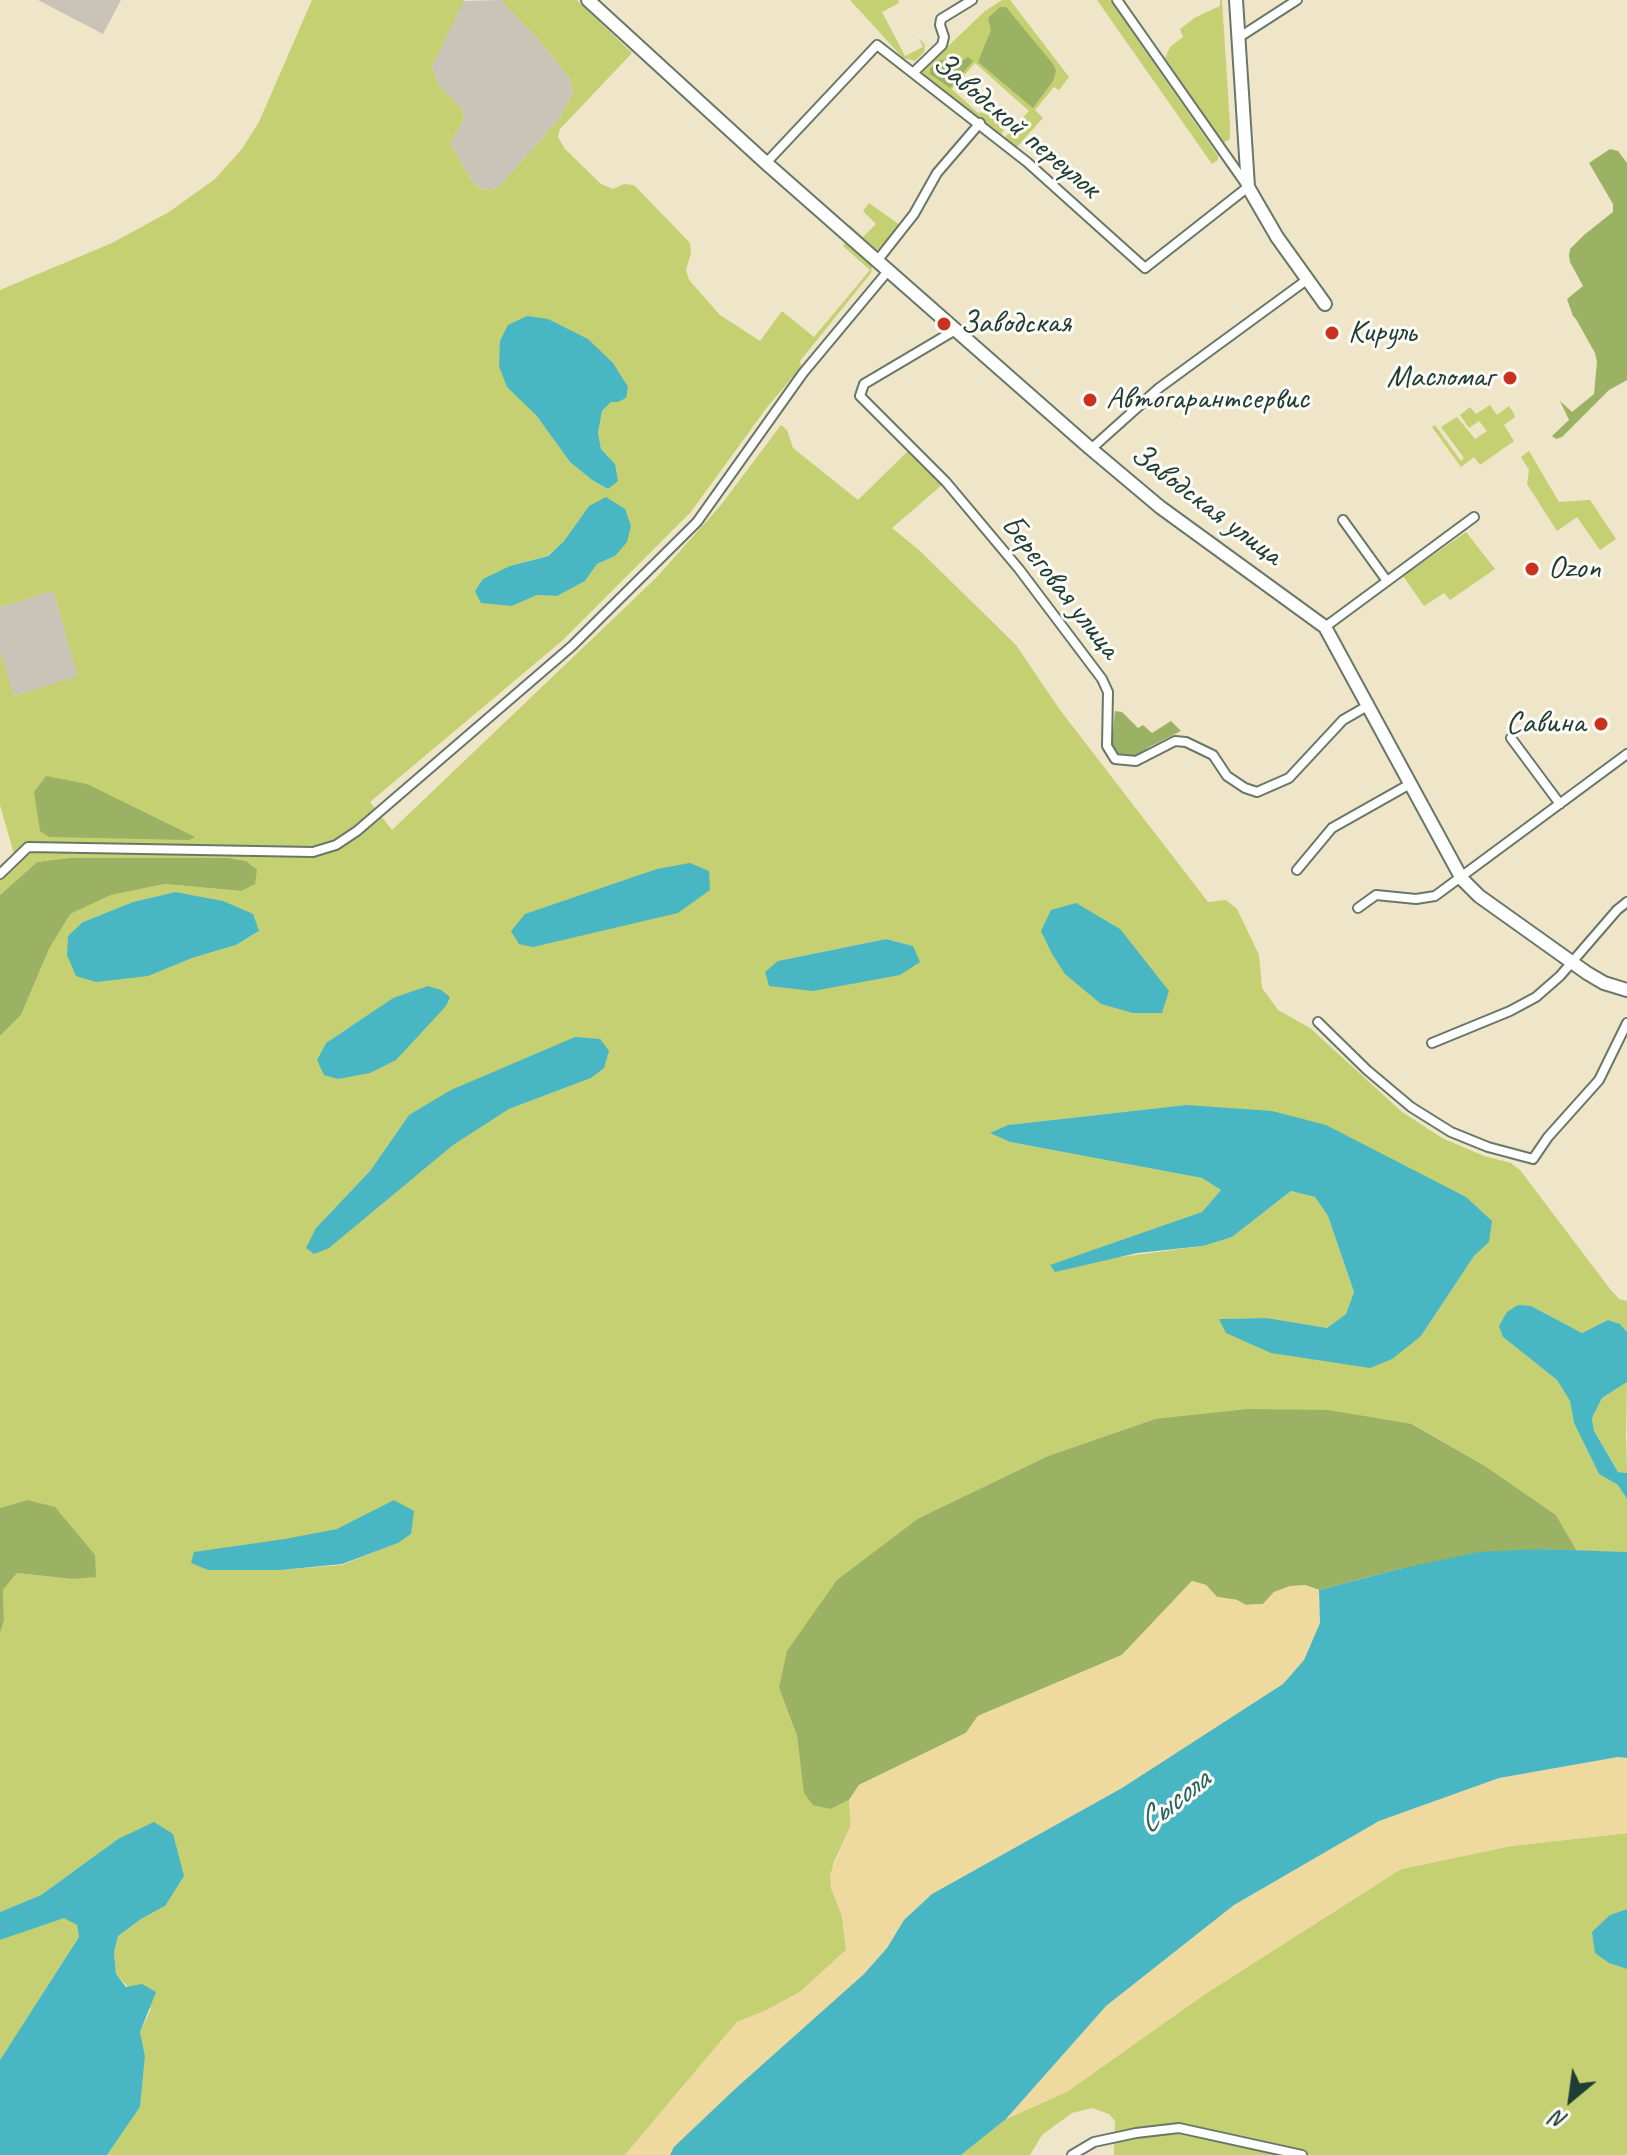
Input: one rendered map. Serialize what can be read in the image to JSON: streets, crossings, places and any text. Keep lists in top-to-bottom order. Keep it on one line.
{"streets":{"street":["Заводской переулок","Заводская улица","Береговая улица"]},"crossings":[["Заводской переулок","Заводская улица"],["Заводская улица","Береговая улица"]],"water":["Сысола"],"places":["Заводская","Кируль","Масломаг","Автогарантсервис","Ozon","Савина"],"north":"bottom left"}
